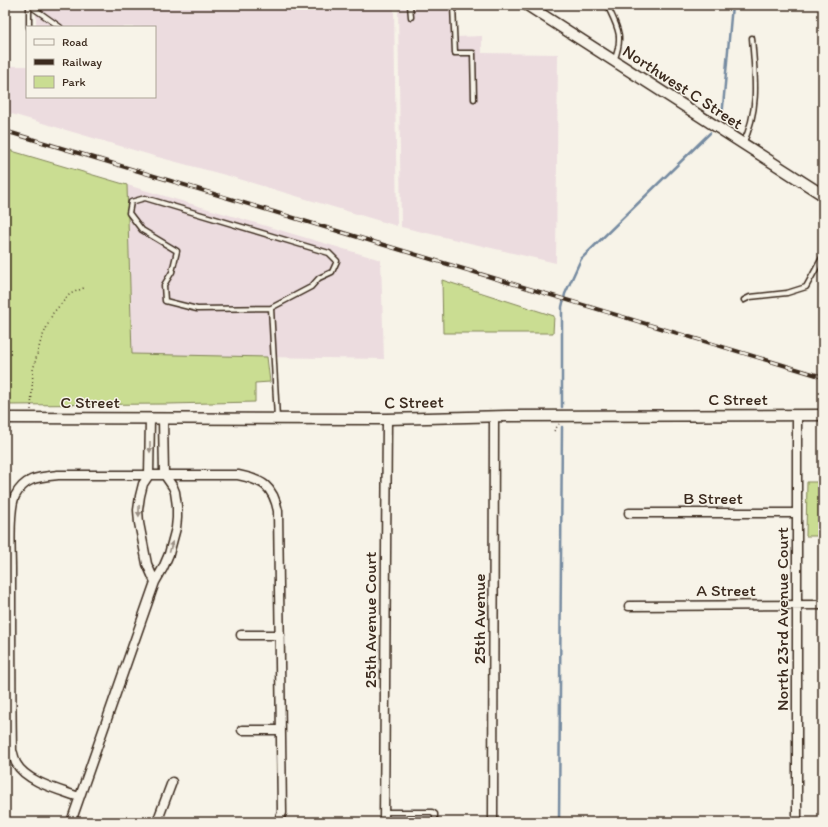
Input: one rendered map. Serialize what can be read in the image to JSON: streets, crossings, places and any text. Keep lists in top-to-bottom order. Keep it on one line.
{"streets":{"street":["Northwest C Street","C Street","B Street","A Street","25th Avenue","North 23rd Avenue Court","25th Avenue Court"]},"crossings":[["C Street","25th Avenue"],["C Street","North 23rd Avenue Court"],["C Street","25th Avenue Court"],["B Street","North 23rd Avenue Court"],["A Street","North 23rd Avenue Court"]],"legend":["Road","Railway","Park"]}
